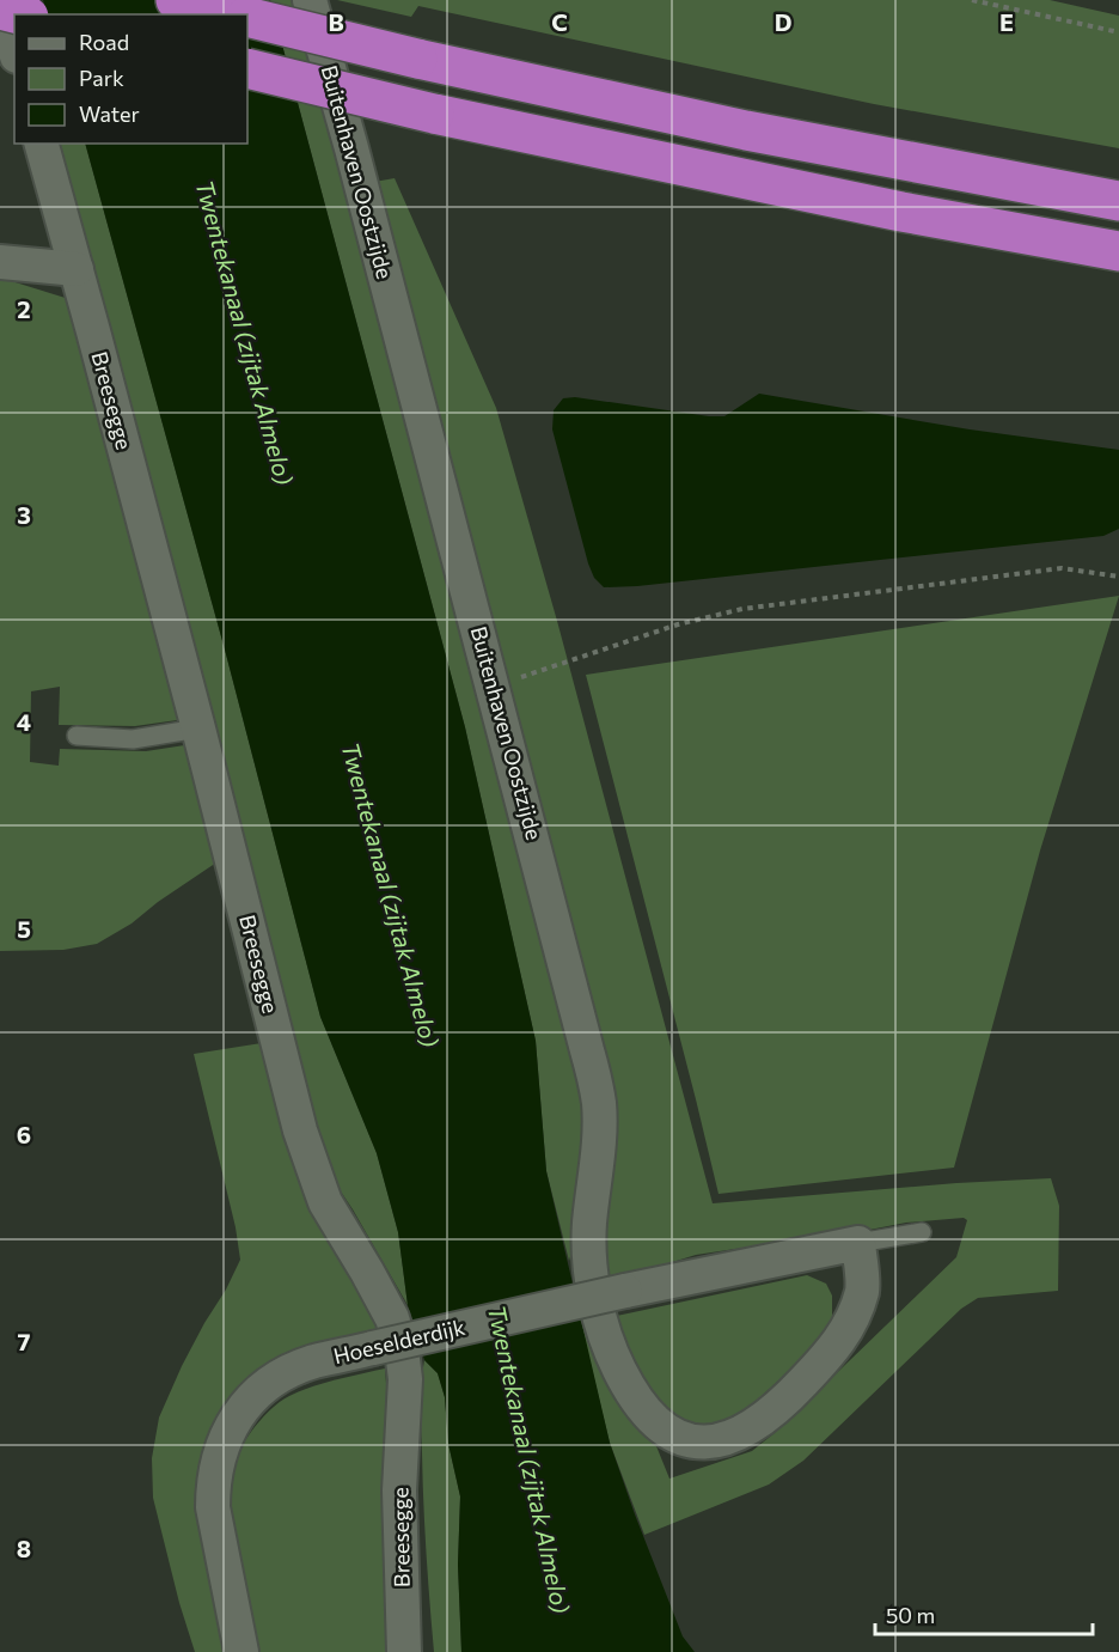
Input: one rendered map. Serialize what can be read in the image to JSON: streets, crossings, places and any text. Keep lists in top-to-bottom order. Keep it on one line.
{"streets":{"street":["Buitenhaven Oostzijde","Breesegge","Hoeselderdijk"]},"crossings":[["Buitenhaven Oostzijde","Hoeselderdijk"]],"water":["Twentekanaal (zijtak Almelo)"],"legend":["Road","Park","Water"],"scale_bar":"50 m","grid":{"columns":["B","C","D","E"],"rows":["2","3","4","5","6","7","8"]}}
